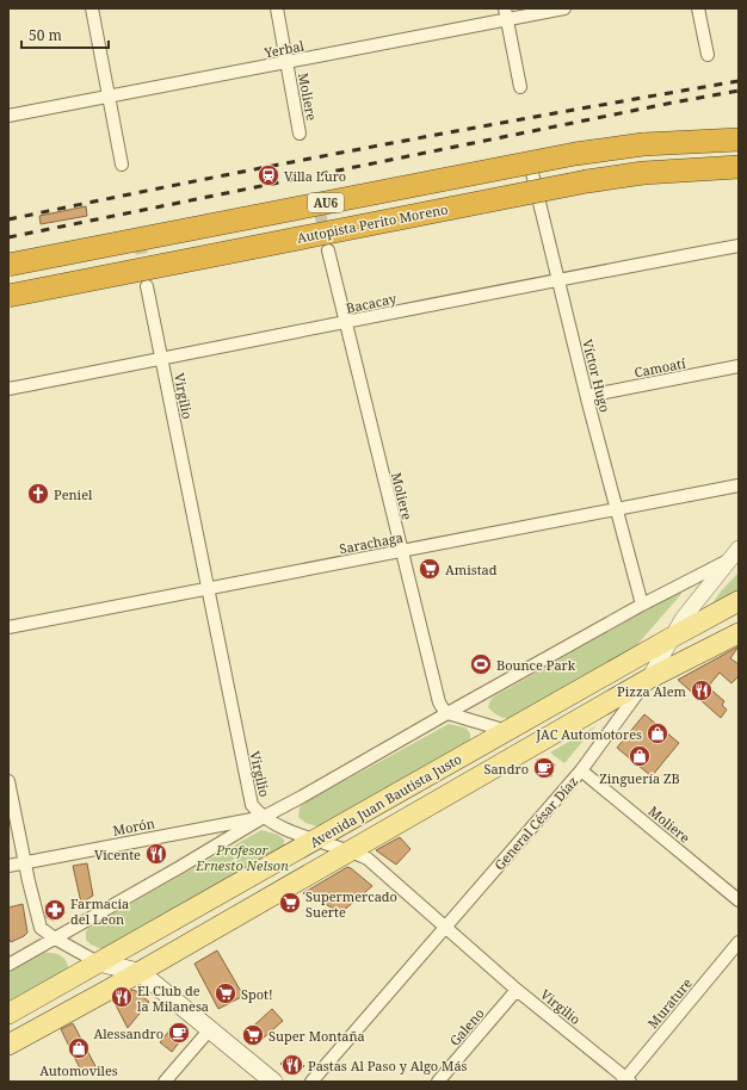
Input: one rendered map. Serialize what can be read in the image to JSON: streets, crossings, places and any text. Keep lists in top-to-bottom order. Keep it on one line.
{"streets":{"highway":["AU6","Autopista Perito Moreno"],"main road":["Avenida Juan Bautista Justo"],"street":["Yerbal","Moliere","Bacacay","Camoatí","Víctor Hugo","Virgilio","Sarachaga","General César Díaz","Morón","Murature","Galeno"]},"crossings":[["Yerbal","Moliere"],["Moliere","Bacacay"],["Moliere","Sarachaga"],["Moliere","General César Díaz"],["Bacacay","Víctor Hugo"],["Bacacay","Virgilio"],["Camoatí","Víctor Hugo"],["Víctor Hugo","Sarachaga"],["Virgilio","Sarachaga"],["Virgilio","Avenida Juan Bautista Justo"],["Virgilio","General César Díaz"],["Virgilio","Morón"],["Virgilio","Murature"],["Virgilio","Galeno"],["Avenida Juan Bautista Justo","General César Díaz"]],"parks":["Profesor Ernesto Nelson"],"places":{"station":["Villa Luro"],"church":["Peniel"],"supermarket":["Amistad","Supermercado Suerte","Spot!","Super Montaña"],"sports":["Bounce Park"],"restaurant":["Pizza Alem","Vicente","El Club de la Milanesa","Pastas Al Paso y Algo Más"],"shop":["JAC Automotores","Zinguería ZB","Automoviles"],"cafe":["Sandro","Alessandro"],"pharmacy":["Farmacia del Leon"]},"scale_bar":"50 m"}
